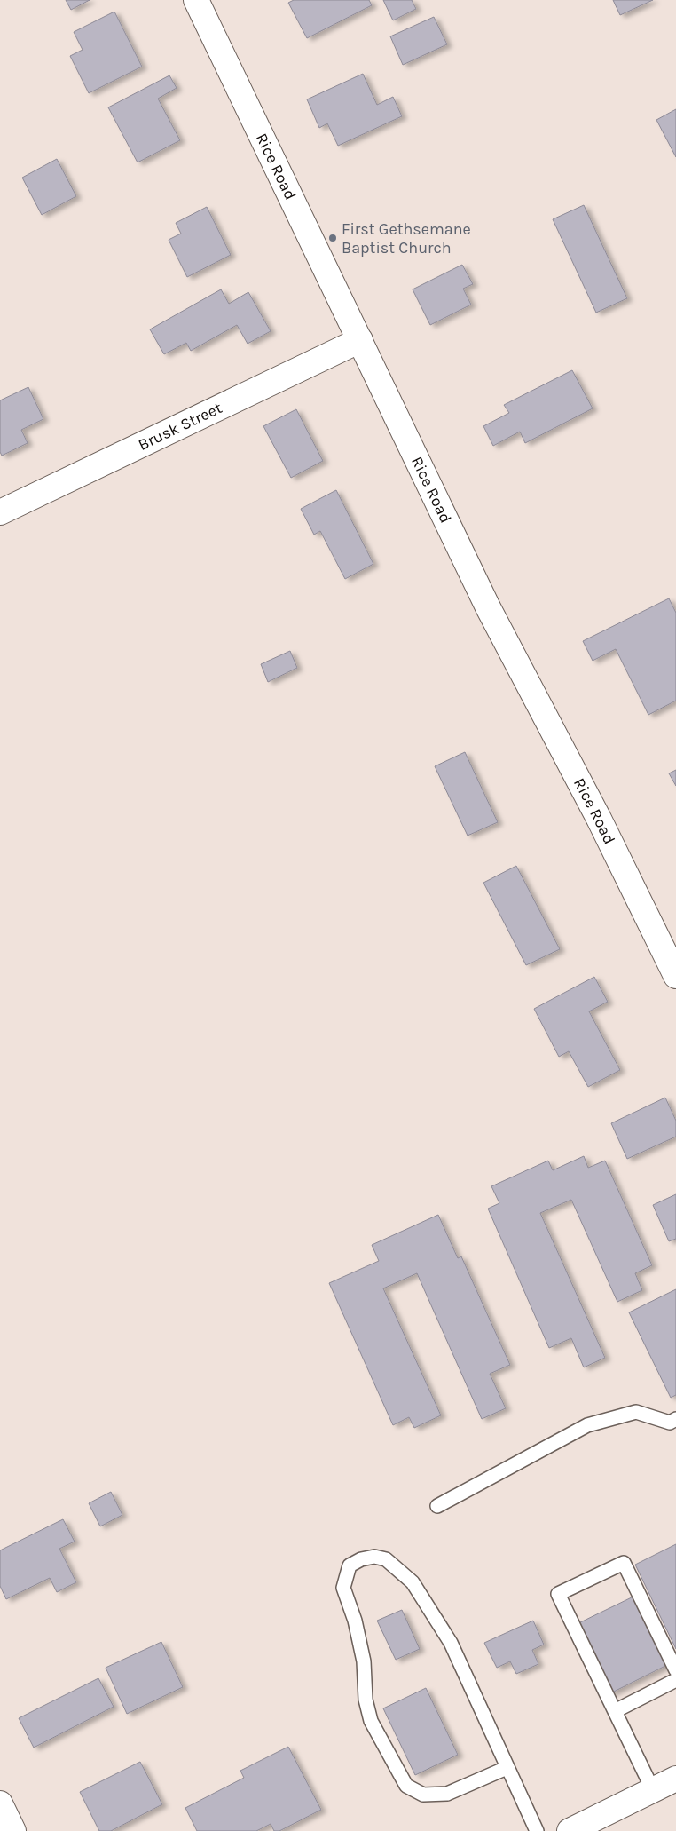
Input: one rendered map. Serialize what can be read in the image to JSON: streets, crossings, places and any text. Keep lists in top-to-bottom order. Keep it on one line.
{"streets":{"street":["Rice Road","Brusk Street"]},"crossings":[["Rice Road","Brusk Street"]],"places":["First Gethsemane Baptist Church"]}
